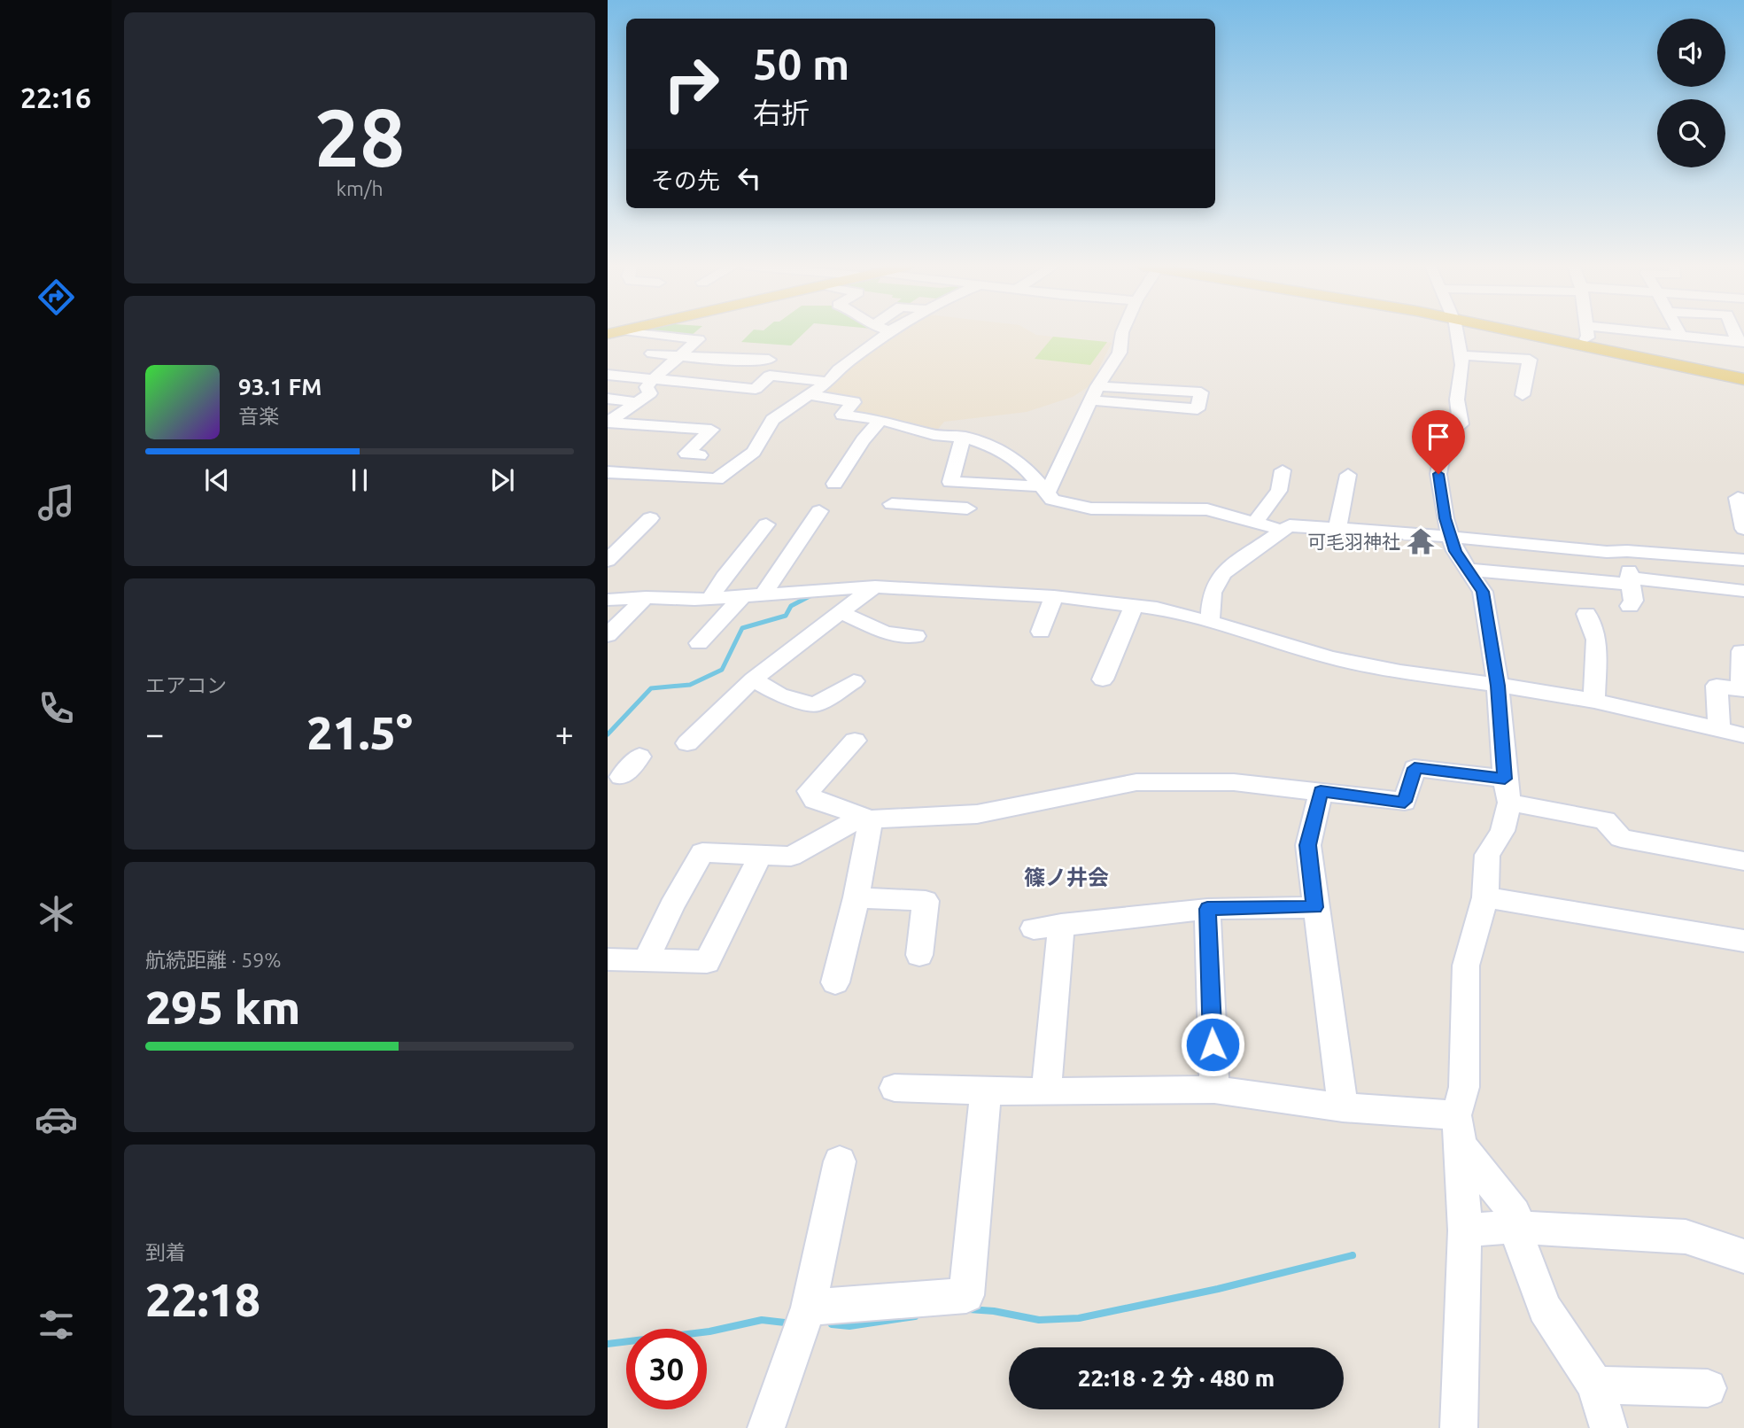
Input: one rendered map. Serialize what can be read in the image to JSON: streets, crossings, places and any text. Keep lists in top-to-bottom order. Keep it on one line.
{"districts":["篠ノ井会"],"places":{"temple":["可毛羽神社"]},"page":{"tabs":"22:16","tile":[["28","km/h"],"エアコン",["航続距離 · 59%","295 km"],["到着","22:18"]],"turn":["50 m","右折"],"then":"その先","song":["93.1 FM","音楽"],"heat":["−","21.5°","+"],"limit":"30","trip":"22:18 · 2 分 · 480 m"}}
